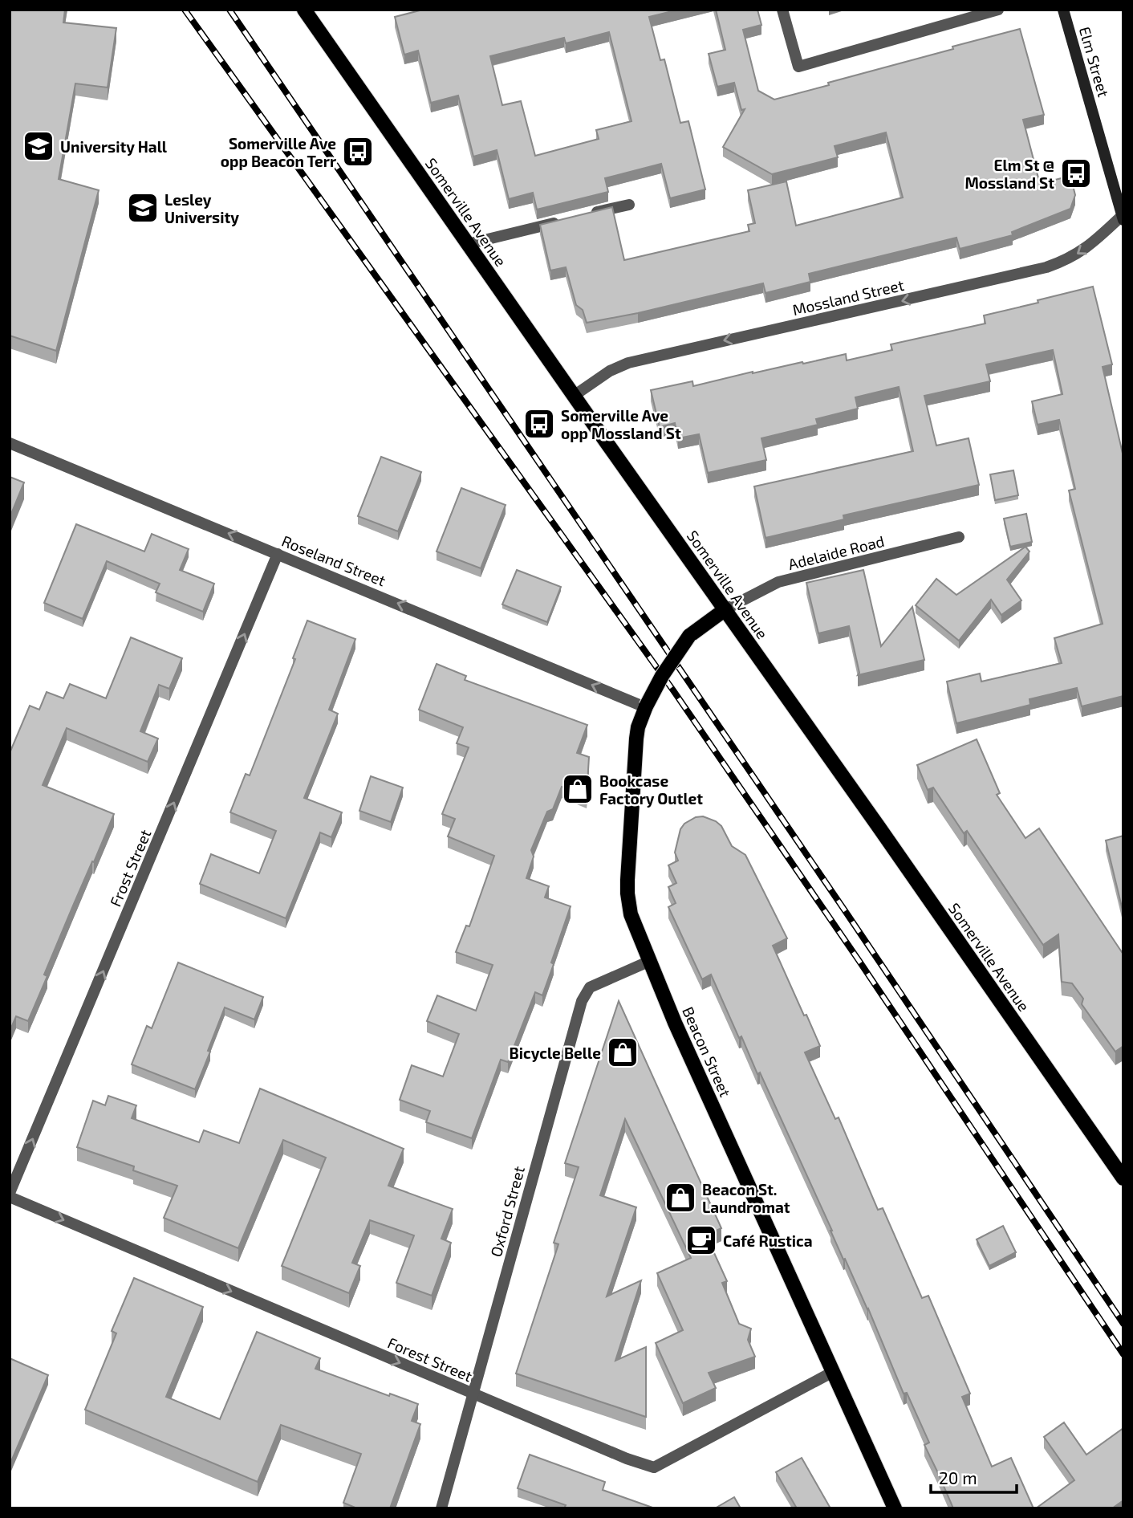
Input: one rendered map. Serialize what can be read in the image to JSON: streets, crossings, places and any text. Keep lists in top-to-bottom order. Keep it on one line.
{"streets":{"main road":["Elm Street","Somerville Avenue","Beacon Street"],"street":["Mossland Street","Adelaide Road","Roseland Street","Frost Street","Oxford Street","Forest Street"]},"crossings":[["Elm Street","Mossland Street"],["Somerville Avenue","Mossland Street"],["Somerville Avenue","Adelaide Road"],["Somerville Avenue","Beacon Street"],["Adelaide Road","Beacon Street"],["Roseland Street","Frost Street"],["Roseland Street","Beacon Street"],["Frost Street","Forest Street"],["Beacon Street","Oxford Street"],["Beacon Street","Forest Street"],["Oxford Street","Forest Street"]],"one_way":["Mossland Street","Roseland Street","Frost Street","Forest Street"],"places":{"school or university":["University Hall","Lesley University"],"bus stop":["Somerville Ave opp Beacon Terr","Elm St @ Mossland St","Somerville Ave opp Mossland St"],"shop":["Bookcase Factory Outlet","Bicycle Belle","Beacon St. Laundromat"],"cafe":["Café Rustica"]},"scale_bar":"20 m"}
